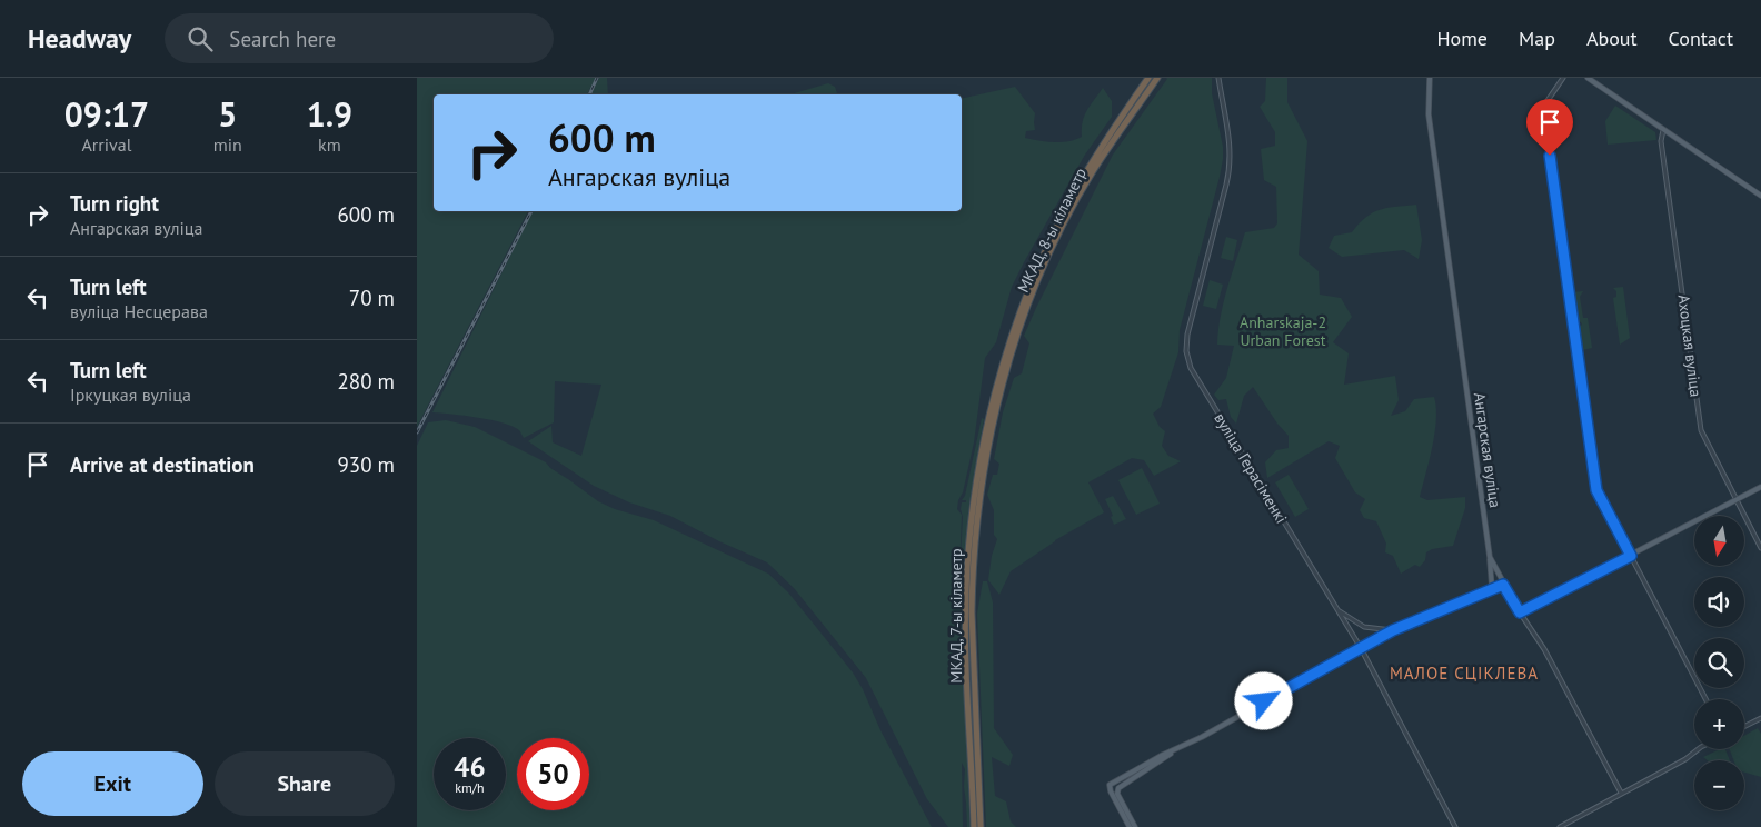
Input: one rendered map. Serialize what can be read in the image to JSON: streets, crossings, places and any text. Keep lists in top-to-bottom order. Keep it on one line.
{"streets":{"highway":["МКАД, 8-ы кіламетр","МКАД, 7-ы кіламетр"],"main road":["Ангарская вуліца"],"street":["Ахоцкая вуліца","вуліца Герасіменкі"]},"crossings":[["МКАД, 8-ы кіламетр","МКАД, 7-ы кіламетр"]],"districts":["МАЛОЕ СЦІКЛЕВА"],"parks":["Anharskaja-2 Urban Forest"],"north":"bottom","page":{"header":"Headway","search":"Search here","nav":["Home","Map","About","Contact"],"eta":["09:17","Arrival","5","min","1.9","km"],"turn":["600 m","Ангарская вуліца"],"list":[{"name":"Turn right","note":"Ангарская вуліца","value":"600 m"},{"name":"Turn left","note":"вуліца Несцерава","value":"70 m"},{"name":"Turn left","note":"Іркуцкая вуліца","value":"280 m"},{"name":"Arrive at destination","value":"930 m"}],"map_buttons":["+","−"],"speed":"46 km/h","limit":"50","buttons":["Exit","Share"]}}
